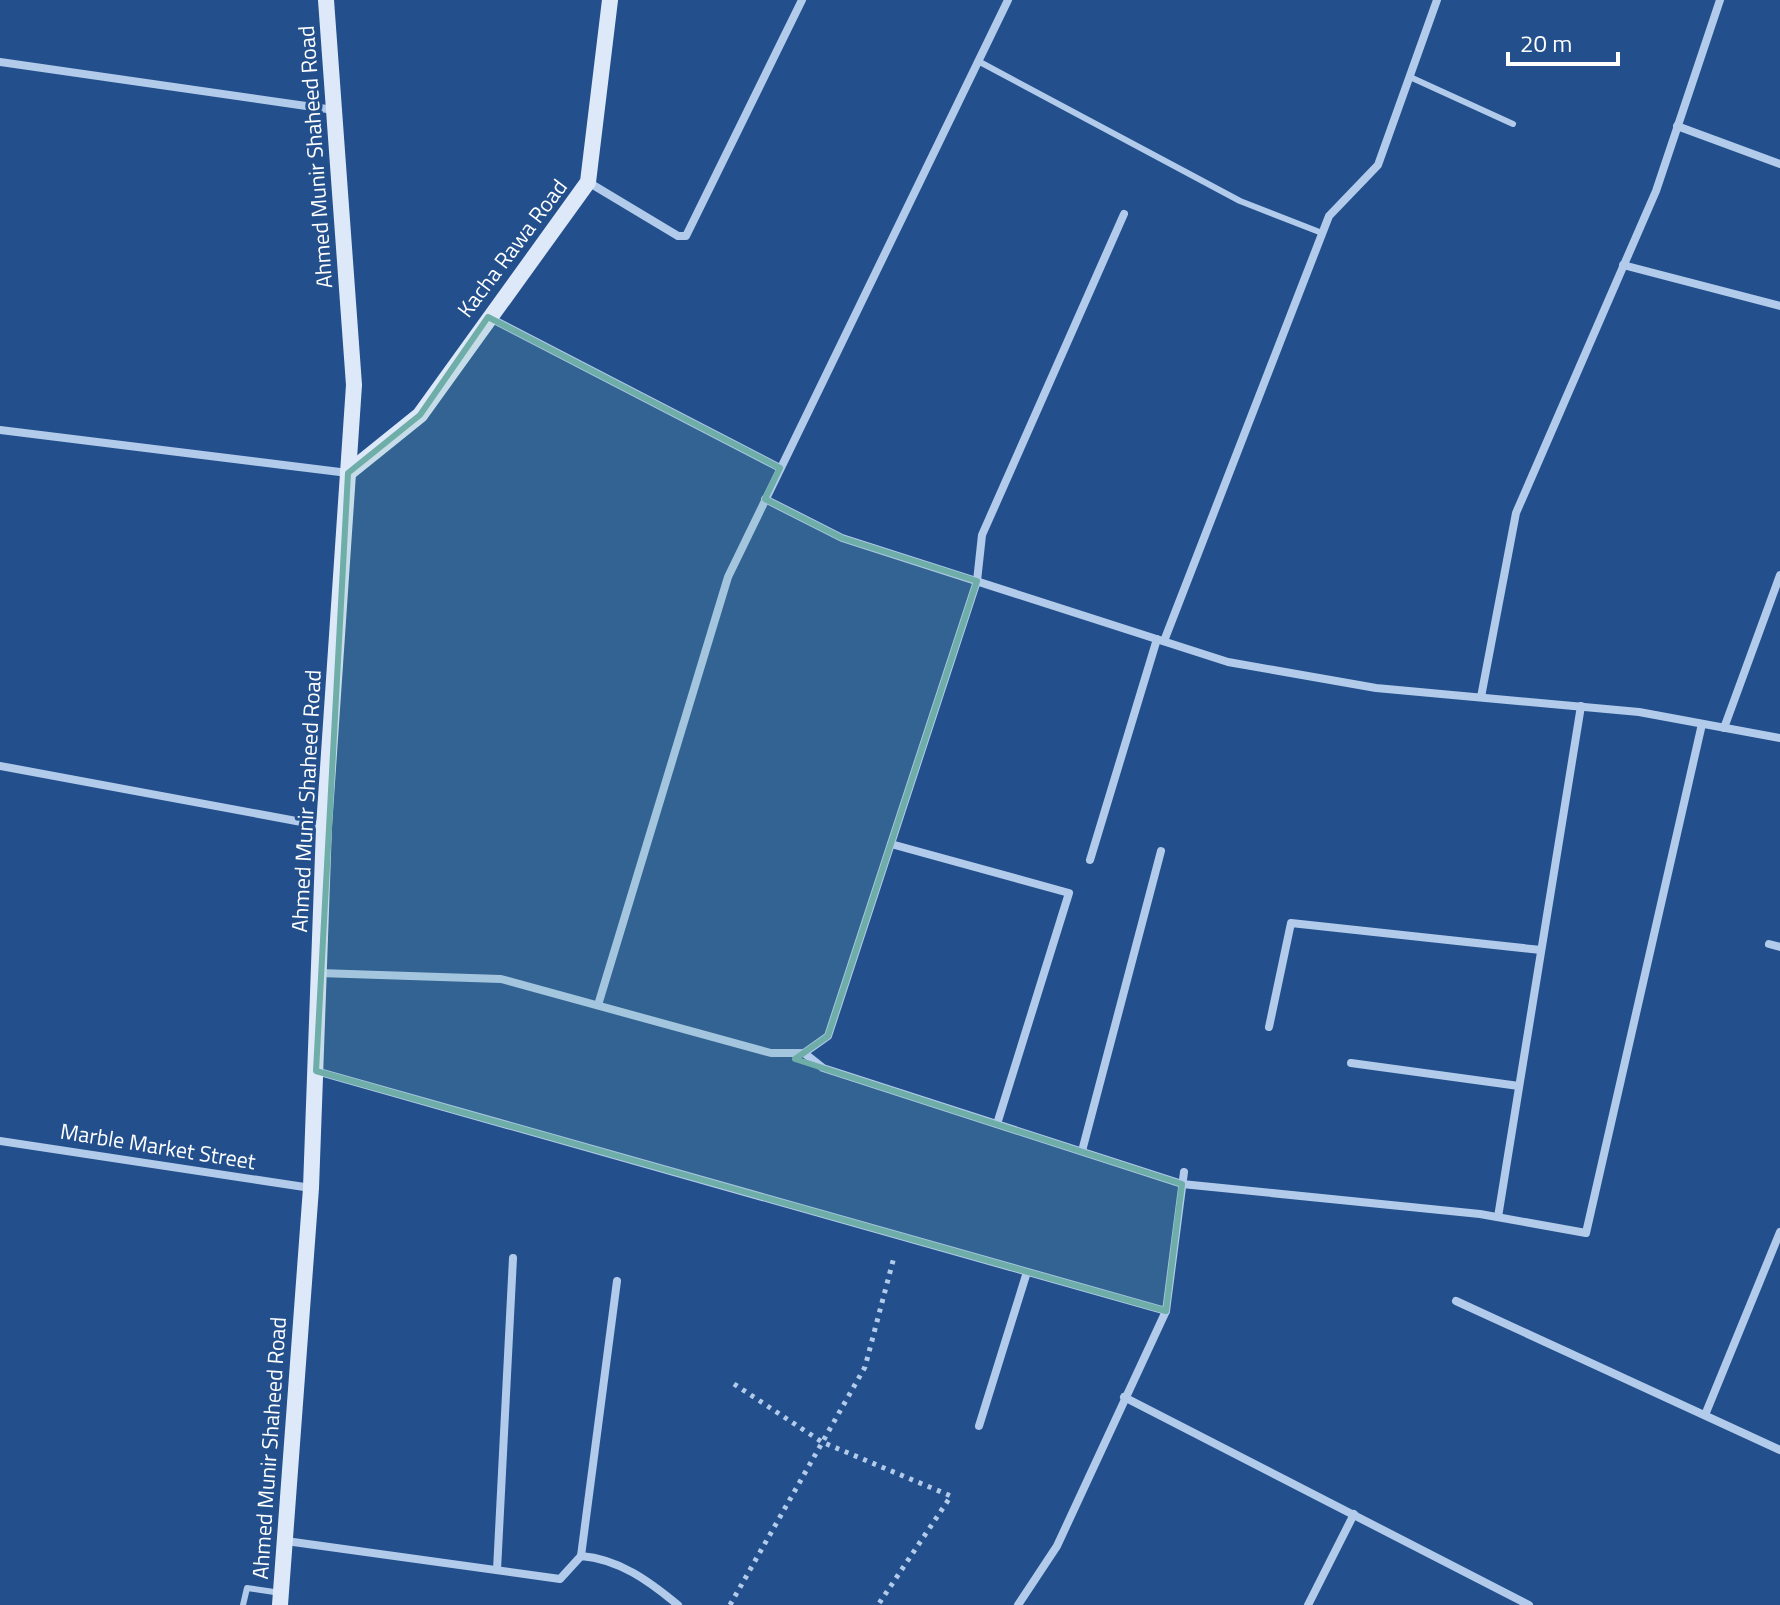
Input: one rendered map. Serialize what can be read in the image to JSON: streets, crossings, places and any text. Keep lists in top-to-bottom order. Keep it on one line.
{"streets":{"street":["Ahmed Munir Shaheed Road","Kacha Rawa Road","Marble Market Street"]},"crossings":[["Ahmed Munir Shaheed Road","Kacha Rawa Road"],["Ahmed Munir Shaheed Road","Marble Market Street"]],"scale_bar":"20 m"}
